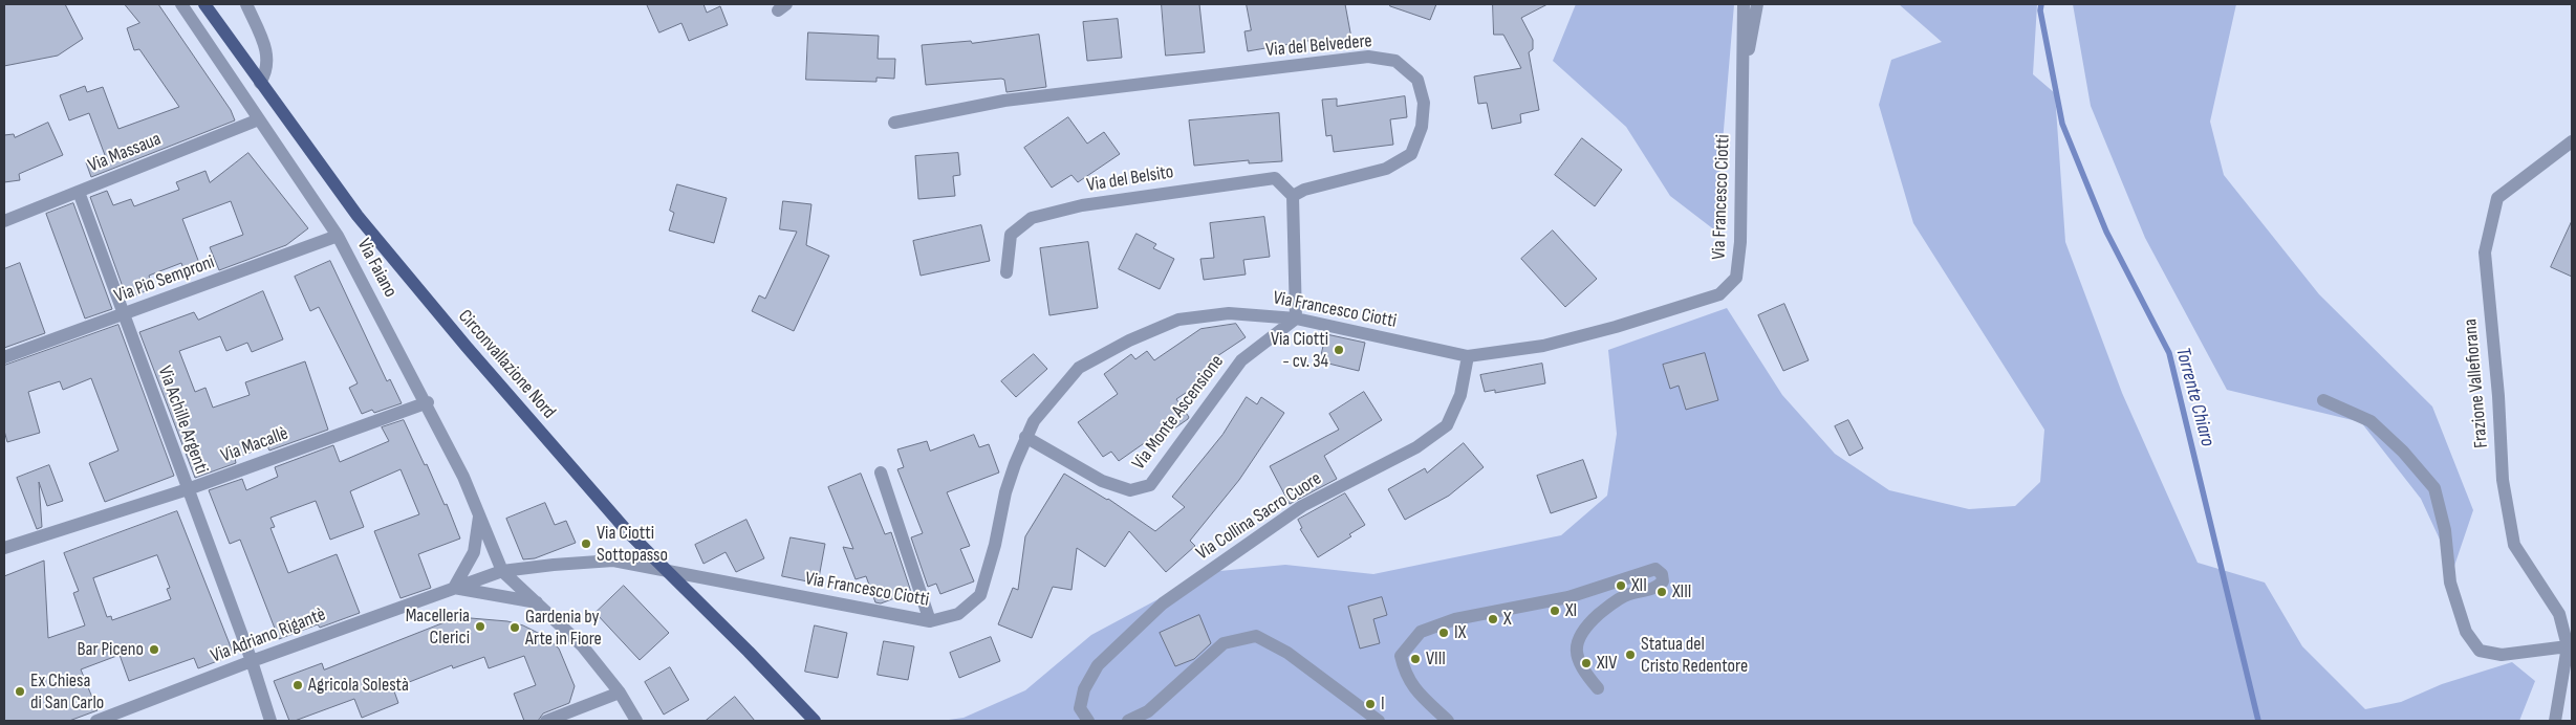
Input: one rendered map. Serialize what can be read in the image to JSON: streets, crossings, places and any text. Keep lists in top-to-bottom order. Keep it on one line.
{"streets":{"main road":["Circonvallazione Nord"],"street":["Via del Belvedere","Via Massaua","Via del Belsito","Via Francesco Ciotti","Via Faiano","Via Pio Semproni","Frazione Vallefiorana","Via Monte Ascensione","Via Achille Argenti","Via Macallè","Via Collina Sacro Cuore","Via Adriano Rigantè"]},"crossings":[["Via del Belvedere","Via del Belsito"],["Via Massaua","Via Faiano"],["Via Massaua","Via Achille Argenti"],["Via Francesco Ciotti","Via Faiano"],["Via Francesco Ciotti","Via Monte Ascensione"],["Via Francesco Ciotti","Via Collina Sacro Cuore"],["Via Francesco Ciotti","Via Adriano Rigantè"],["Via Faiano","Via Pio Semproni"],["Via Faiano","Via Macallè"],["Via Faiano","Via Adriano Rigantè"],["Via Pio Semproni","Via Achille Argenti"],["Via Achille Argenti","Via Macallè"],["Via Achille Argenti","Via Adriano Rigantè"]],"water":["Torrente Chiaro"],"places":["Via Ciotti - cv. 34","Via Ciotti Sottopasso","XII","XIII","XI","X","Macelleria Clerici","Gardenia by Arte in Fiore","IX","Bar Piceno","Statua del Cristo Redentore","VIII","XIV","Agricola Solestà","Ex Chiesa di San Carlo","I"]}
